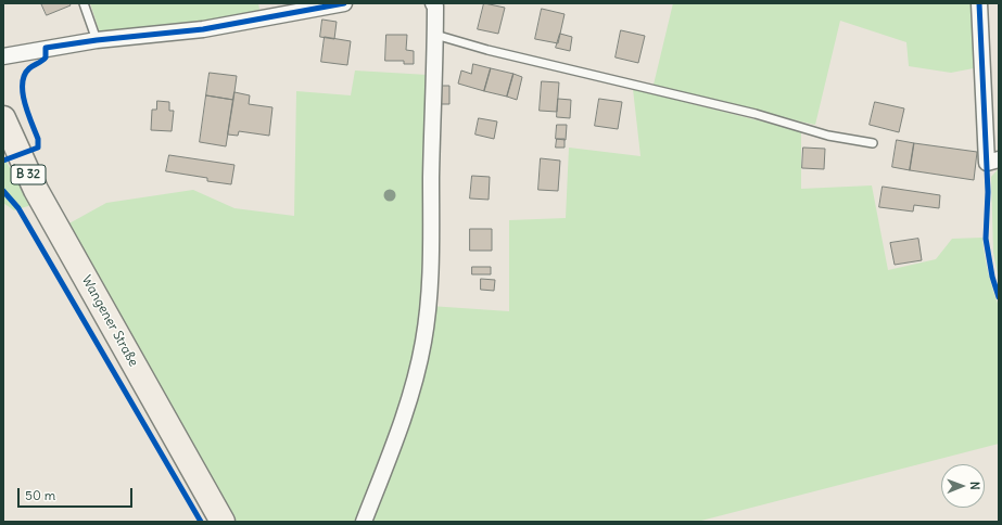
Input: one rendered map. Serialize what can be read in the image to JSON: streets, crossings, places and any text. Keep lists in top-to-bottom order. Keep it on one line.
{"streets":{"main road":["B 32","Wangener Straße"]},"scale_bar":"50 m","north":"right"}
